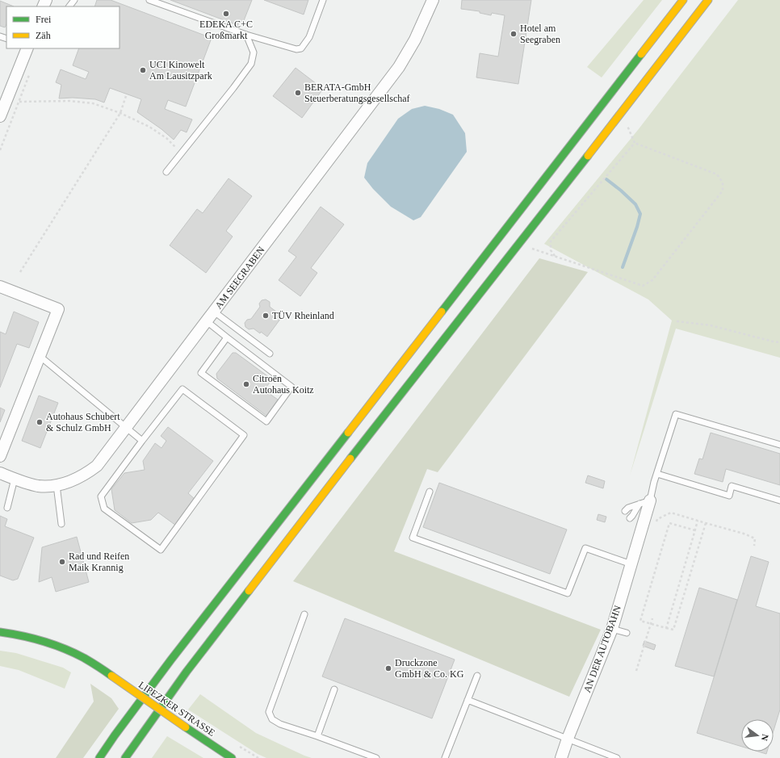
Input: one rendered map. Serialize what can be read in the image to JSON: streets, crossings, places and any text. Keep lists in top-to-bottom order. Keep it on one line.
{"streets":{"main road":["LIPEZKER STRASSE"],"street":["AM SEEGRABEN","AN DER AUTOBAHN"]},"places":["EDEKA C+C Großmarkt","Hotel am Seegraben","UCI Kinowelt Am Lausitzpark","BERATA-GmbH Steuerberatungsgesellschaf","TÜV Rheinland","Citroën Autohaus Koitz","Autohaus Schubert & Schulz GmbH","Rad und Reifen Maik Krannig","Druckzone GmbH & Co. KG"],"legend":["Frei","Zäh"],"north":"right"}
